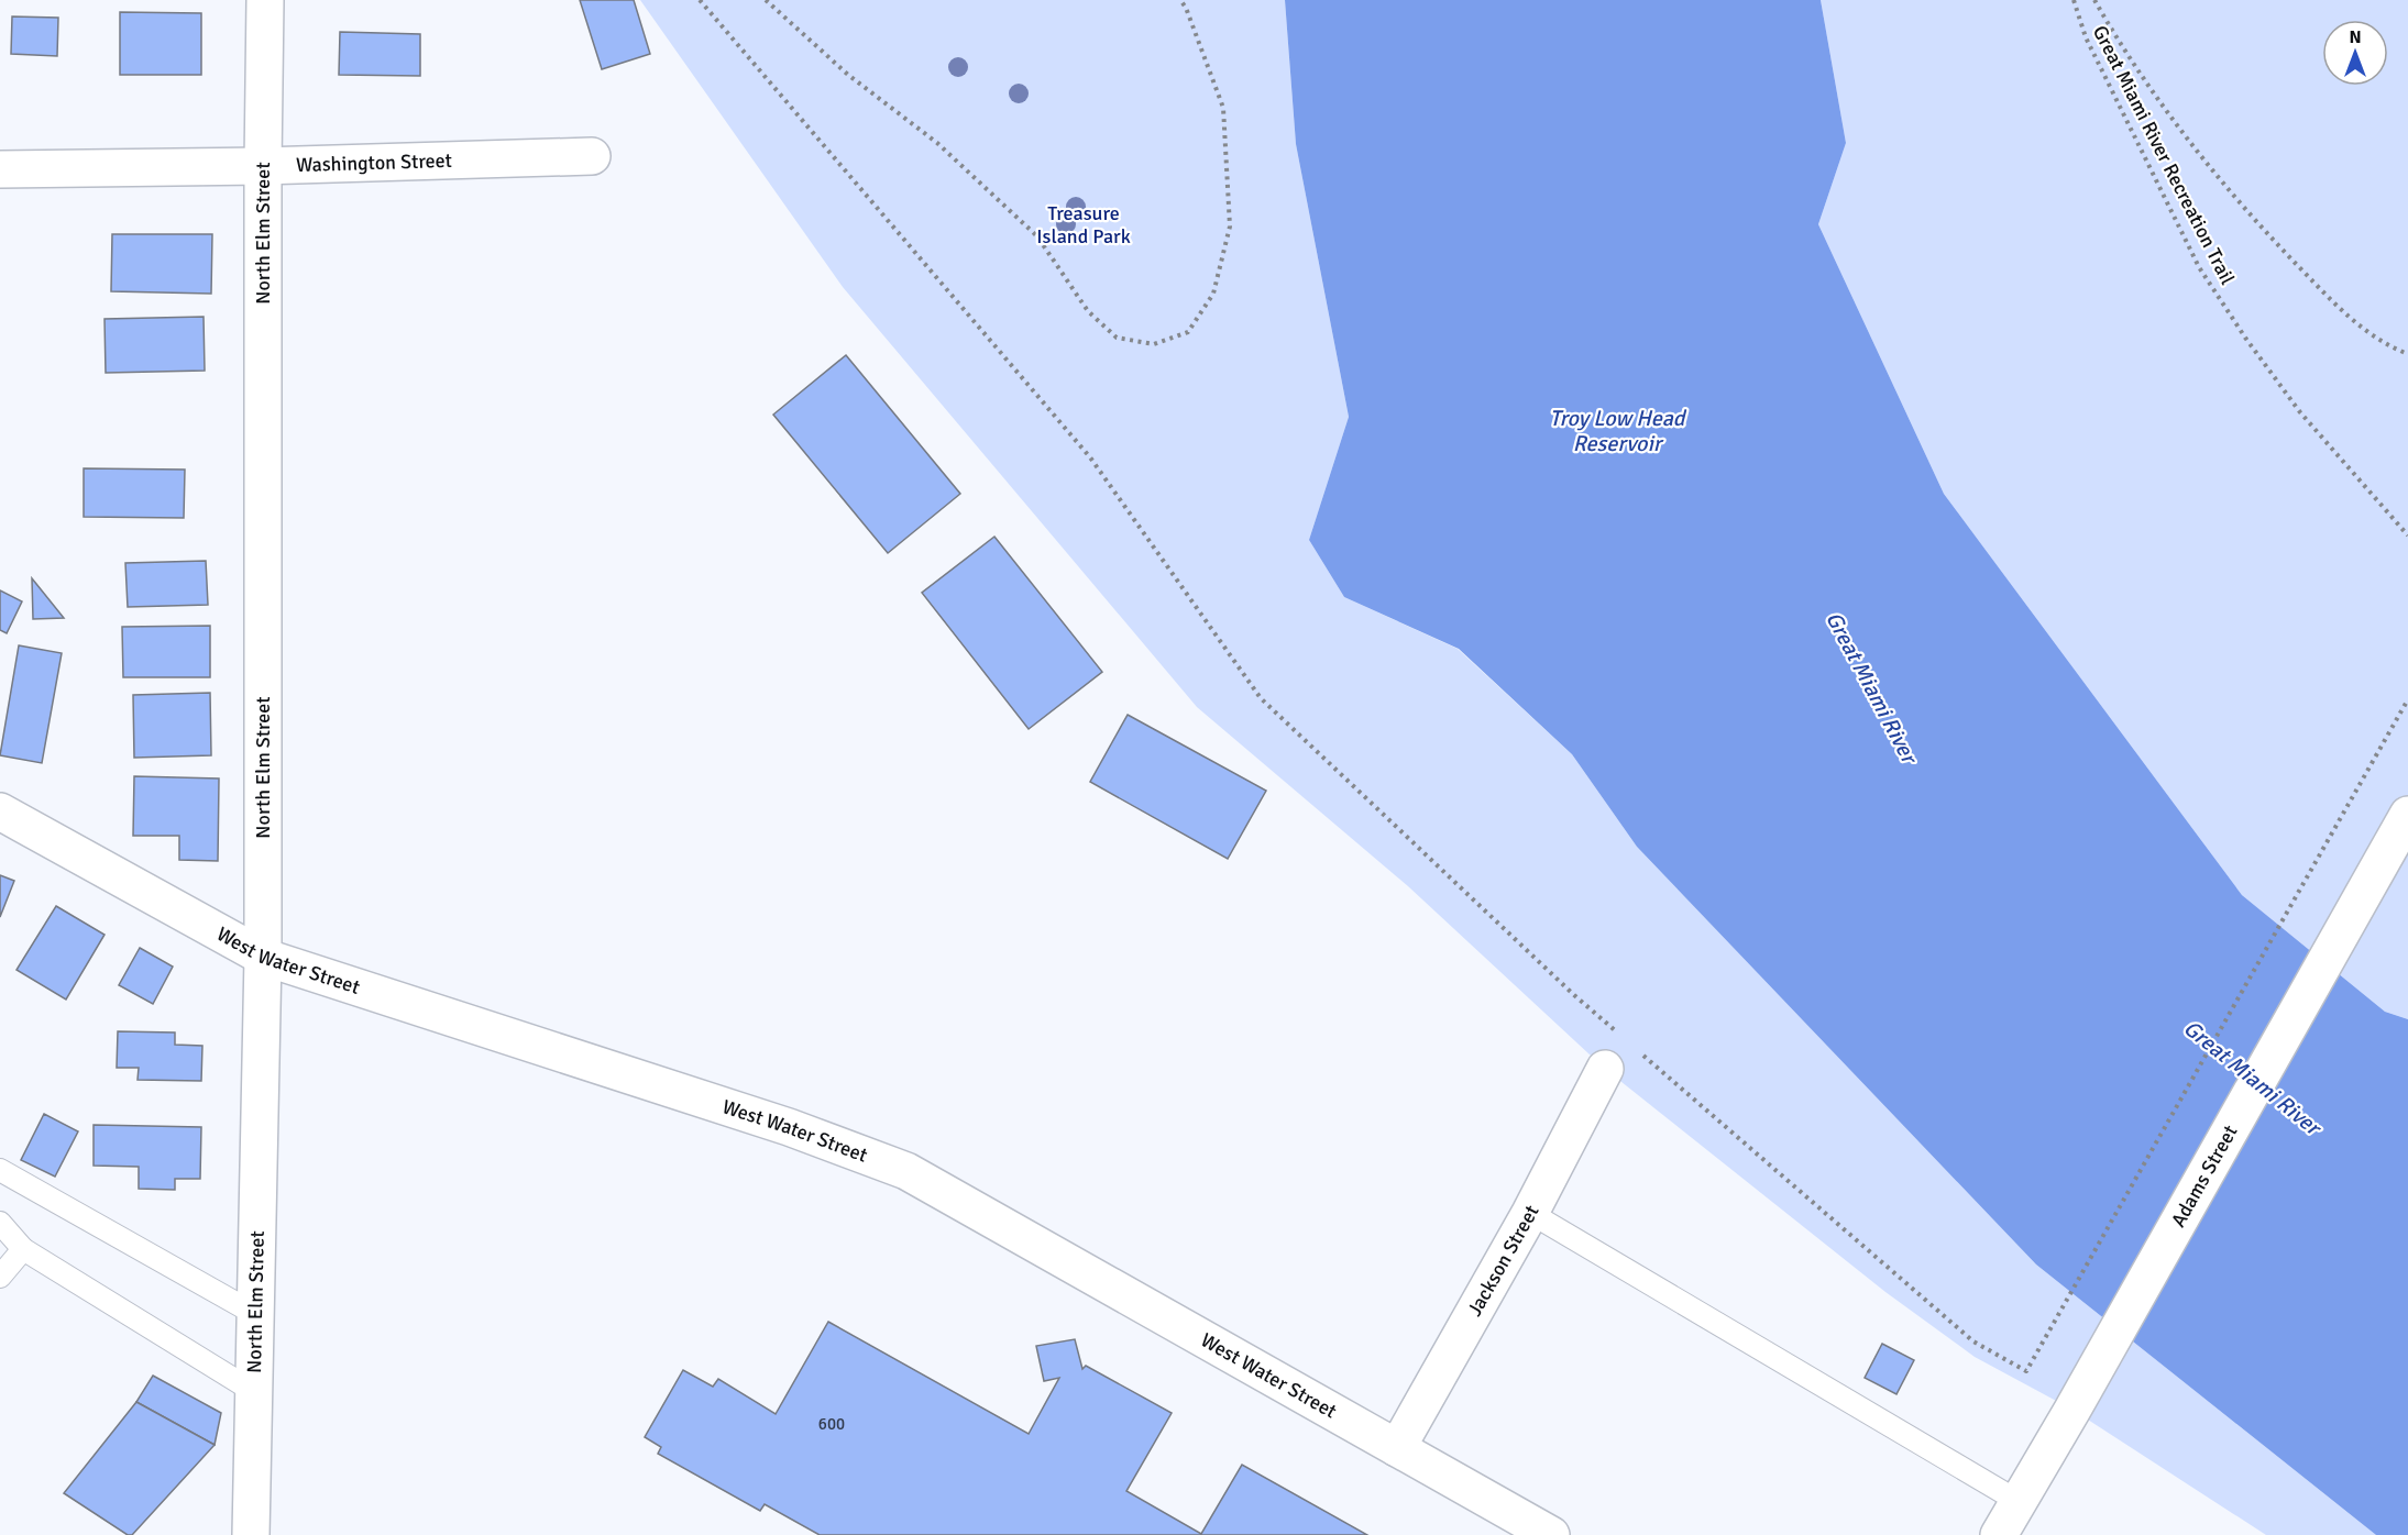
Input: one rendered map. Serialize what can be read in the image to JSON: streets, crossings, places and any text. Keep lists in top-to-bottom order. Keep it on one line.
{"streets":{"street":["Washington Street","North Elm Street","West Water Street","Adams Street","Jackson Street"],"path":["Great Miami River Recreation Trail"]},"crossings":[["Washington Street","North Elm Street"],["North Elm Street","West Water Street"],["West Water Street","Jackson Street"]],"water":["Troy Low Head Reservoir","Great Miami River"],"parks":["Treasure Island Park"],"house_numbers":["600"],"north":"top"}
